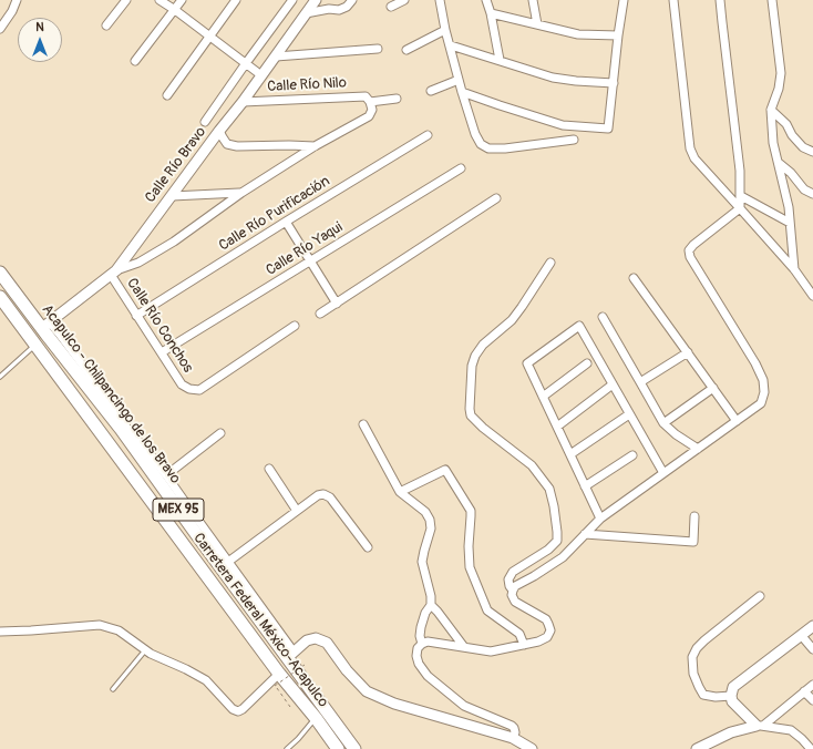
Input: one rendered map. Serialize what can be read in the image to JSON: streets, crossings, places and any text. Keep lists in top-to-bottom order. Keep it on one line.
{"streets":{"main road":["Acapulco - Chilpancingo de los Bravo","MEX 95","Carretera Federal México-Acapulco"],"street":["Calle Río Nilo","Calle Río Bravo","Calle Río Purificación","Calle Río Yaqui","Calle Río Conchos"]},"crossings":[["Calle Río Nilo","Calle Río Bravo"],["Calle Río Bravo","Calle Río Conchos"],["Calle Río Bravo","Acapulco - Chilpancingo de los Bravo"],["Calle Río Purificación","Calle Río Conchos"],["Calle Río Yaqui","Calle Río Conchos"]],"north":"top"}
